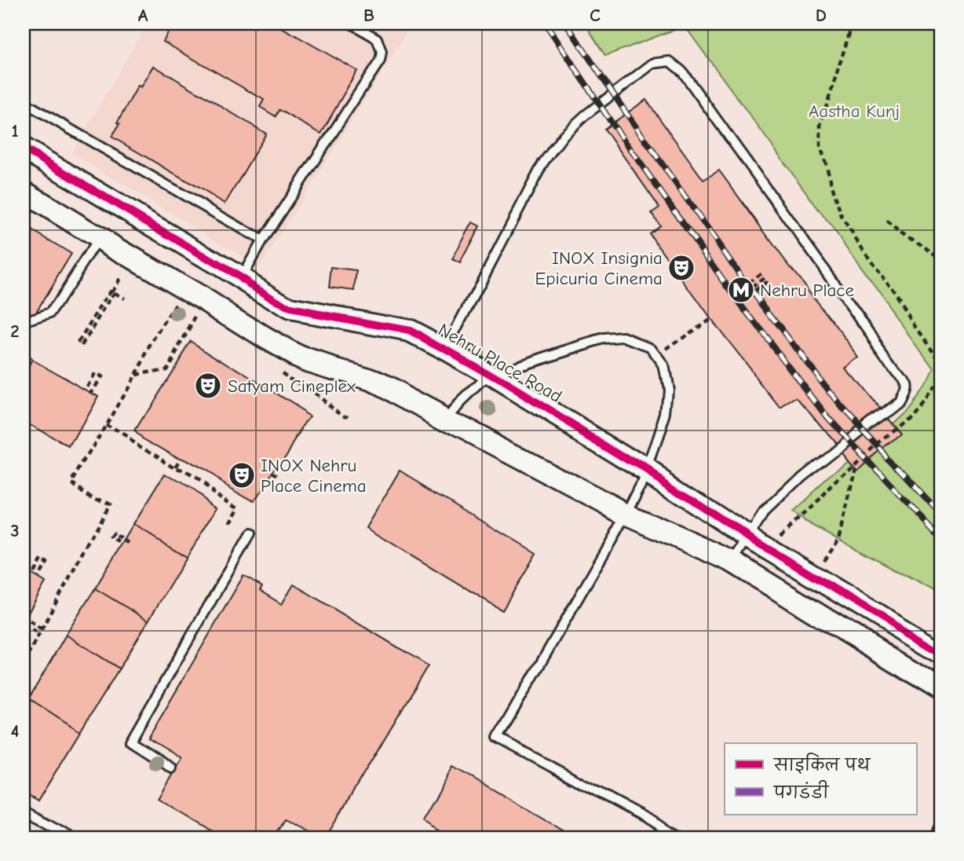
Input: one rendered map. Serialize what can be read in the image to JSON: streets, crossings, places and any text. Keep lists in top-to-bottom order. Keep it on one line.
{"streets":{"street":["Nehru Place Road"]},"parks":["Aastha Kunj"],"places":{"theatre":["INOX Insignia Epicuria Cinema","Satyam Cineplex","INOX Nehru Place Cinema"],"metro station":["Nehru Place"]},"legend":["साइकिल पथ","पगडंडी"],"grid":{"columns":["A","B","C","D"],"rows":["1","2","3","4"]}}
